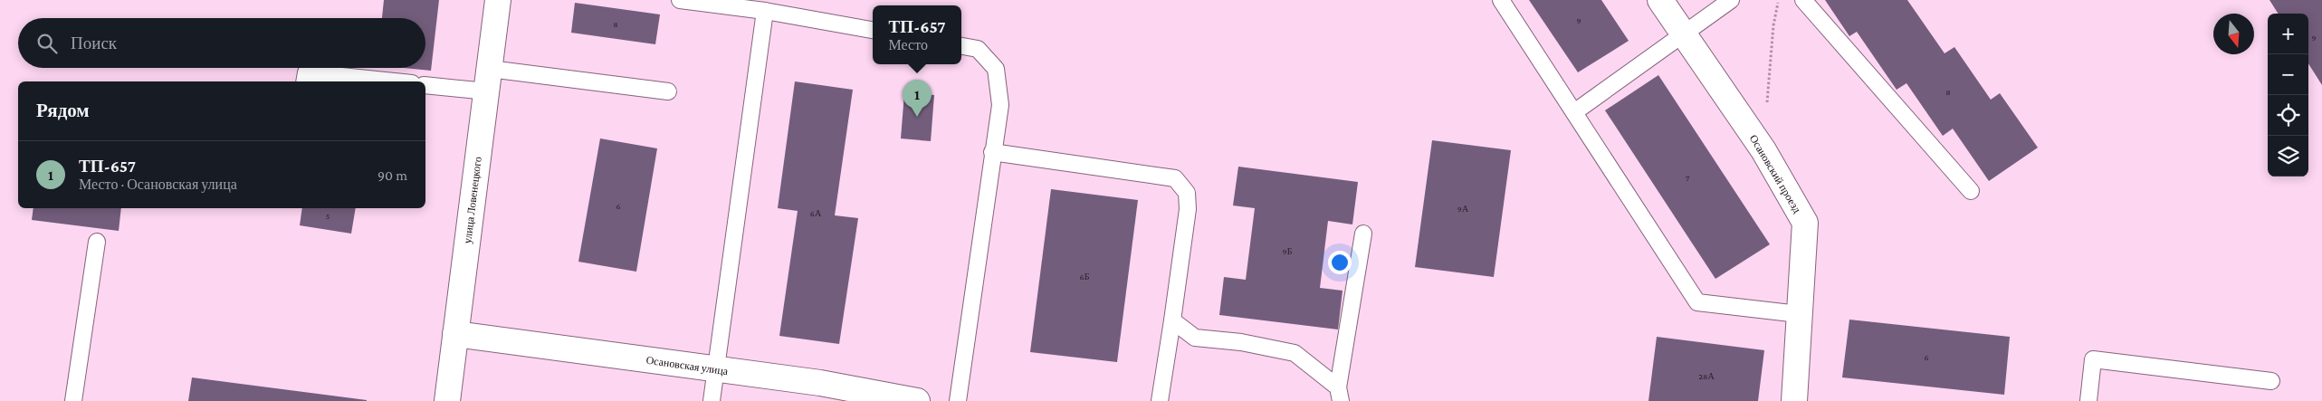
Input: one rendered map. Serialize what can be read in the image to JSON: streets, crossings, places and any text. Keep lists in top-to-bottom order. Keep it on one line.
{"streets":{"street":["Осановский проезд","улица Ловенецкого","Осановская улица"]},"crossings":[["улица Ловенецкого","Осановская улица"]],"house_numbers":["9","8","9","8","7","6","9А","6А","5","9Б","6Б","6","28А"],"north":"bottom","page":{"popup":["ТП-657","Место"],"map_buttons":["+","−"],"search":"Поиск","pins":"1","heading":"Рядом","list":[{"mark":"1","name":"ТП-657","note":"Место · Осановская улица","value":"90 m"}]}}
